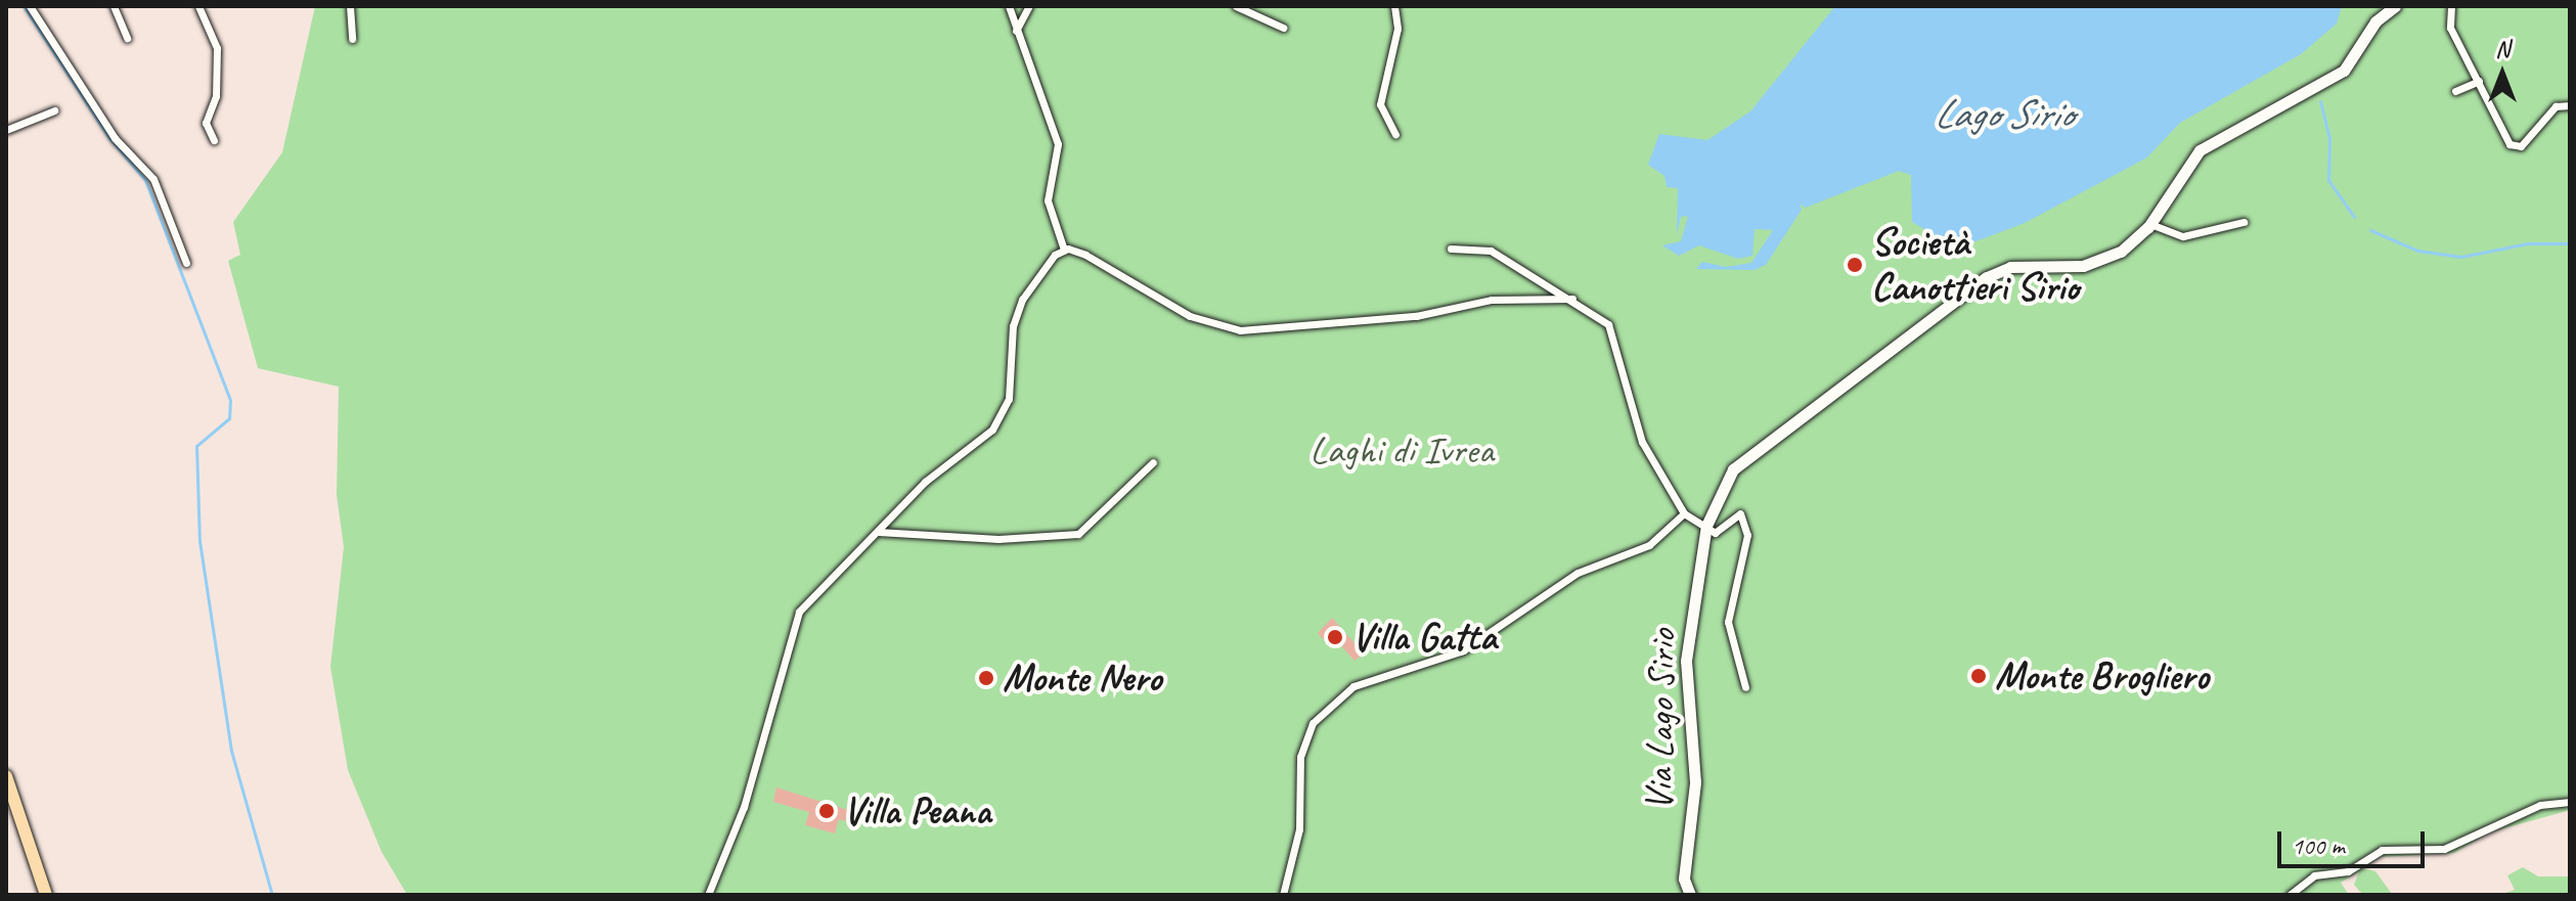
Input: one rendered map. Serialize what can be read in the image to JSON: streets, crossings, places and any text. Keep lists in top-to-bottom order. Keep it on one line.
{"streets":{"main road":["Via Lago Sirio"]},"water":["Lago Sirio"],"parks":["Laghi di Ivrea"],"places":["Società Canottieri Sirio","Villa Gatta","Monte Brogliero","Monte Nero","Villa Peana"],"scale_bar":"100 m","north":"top"}
